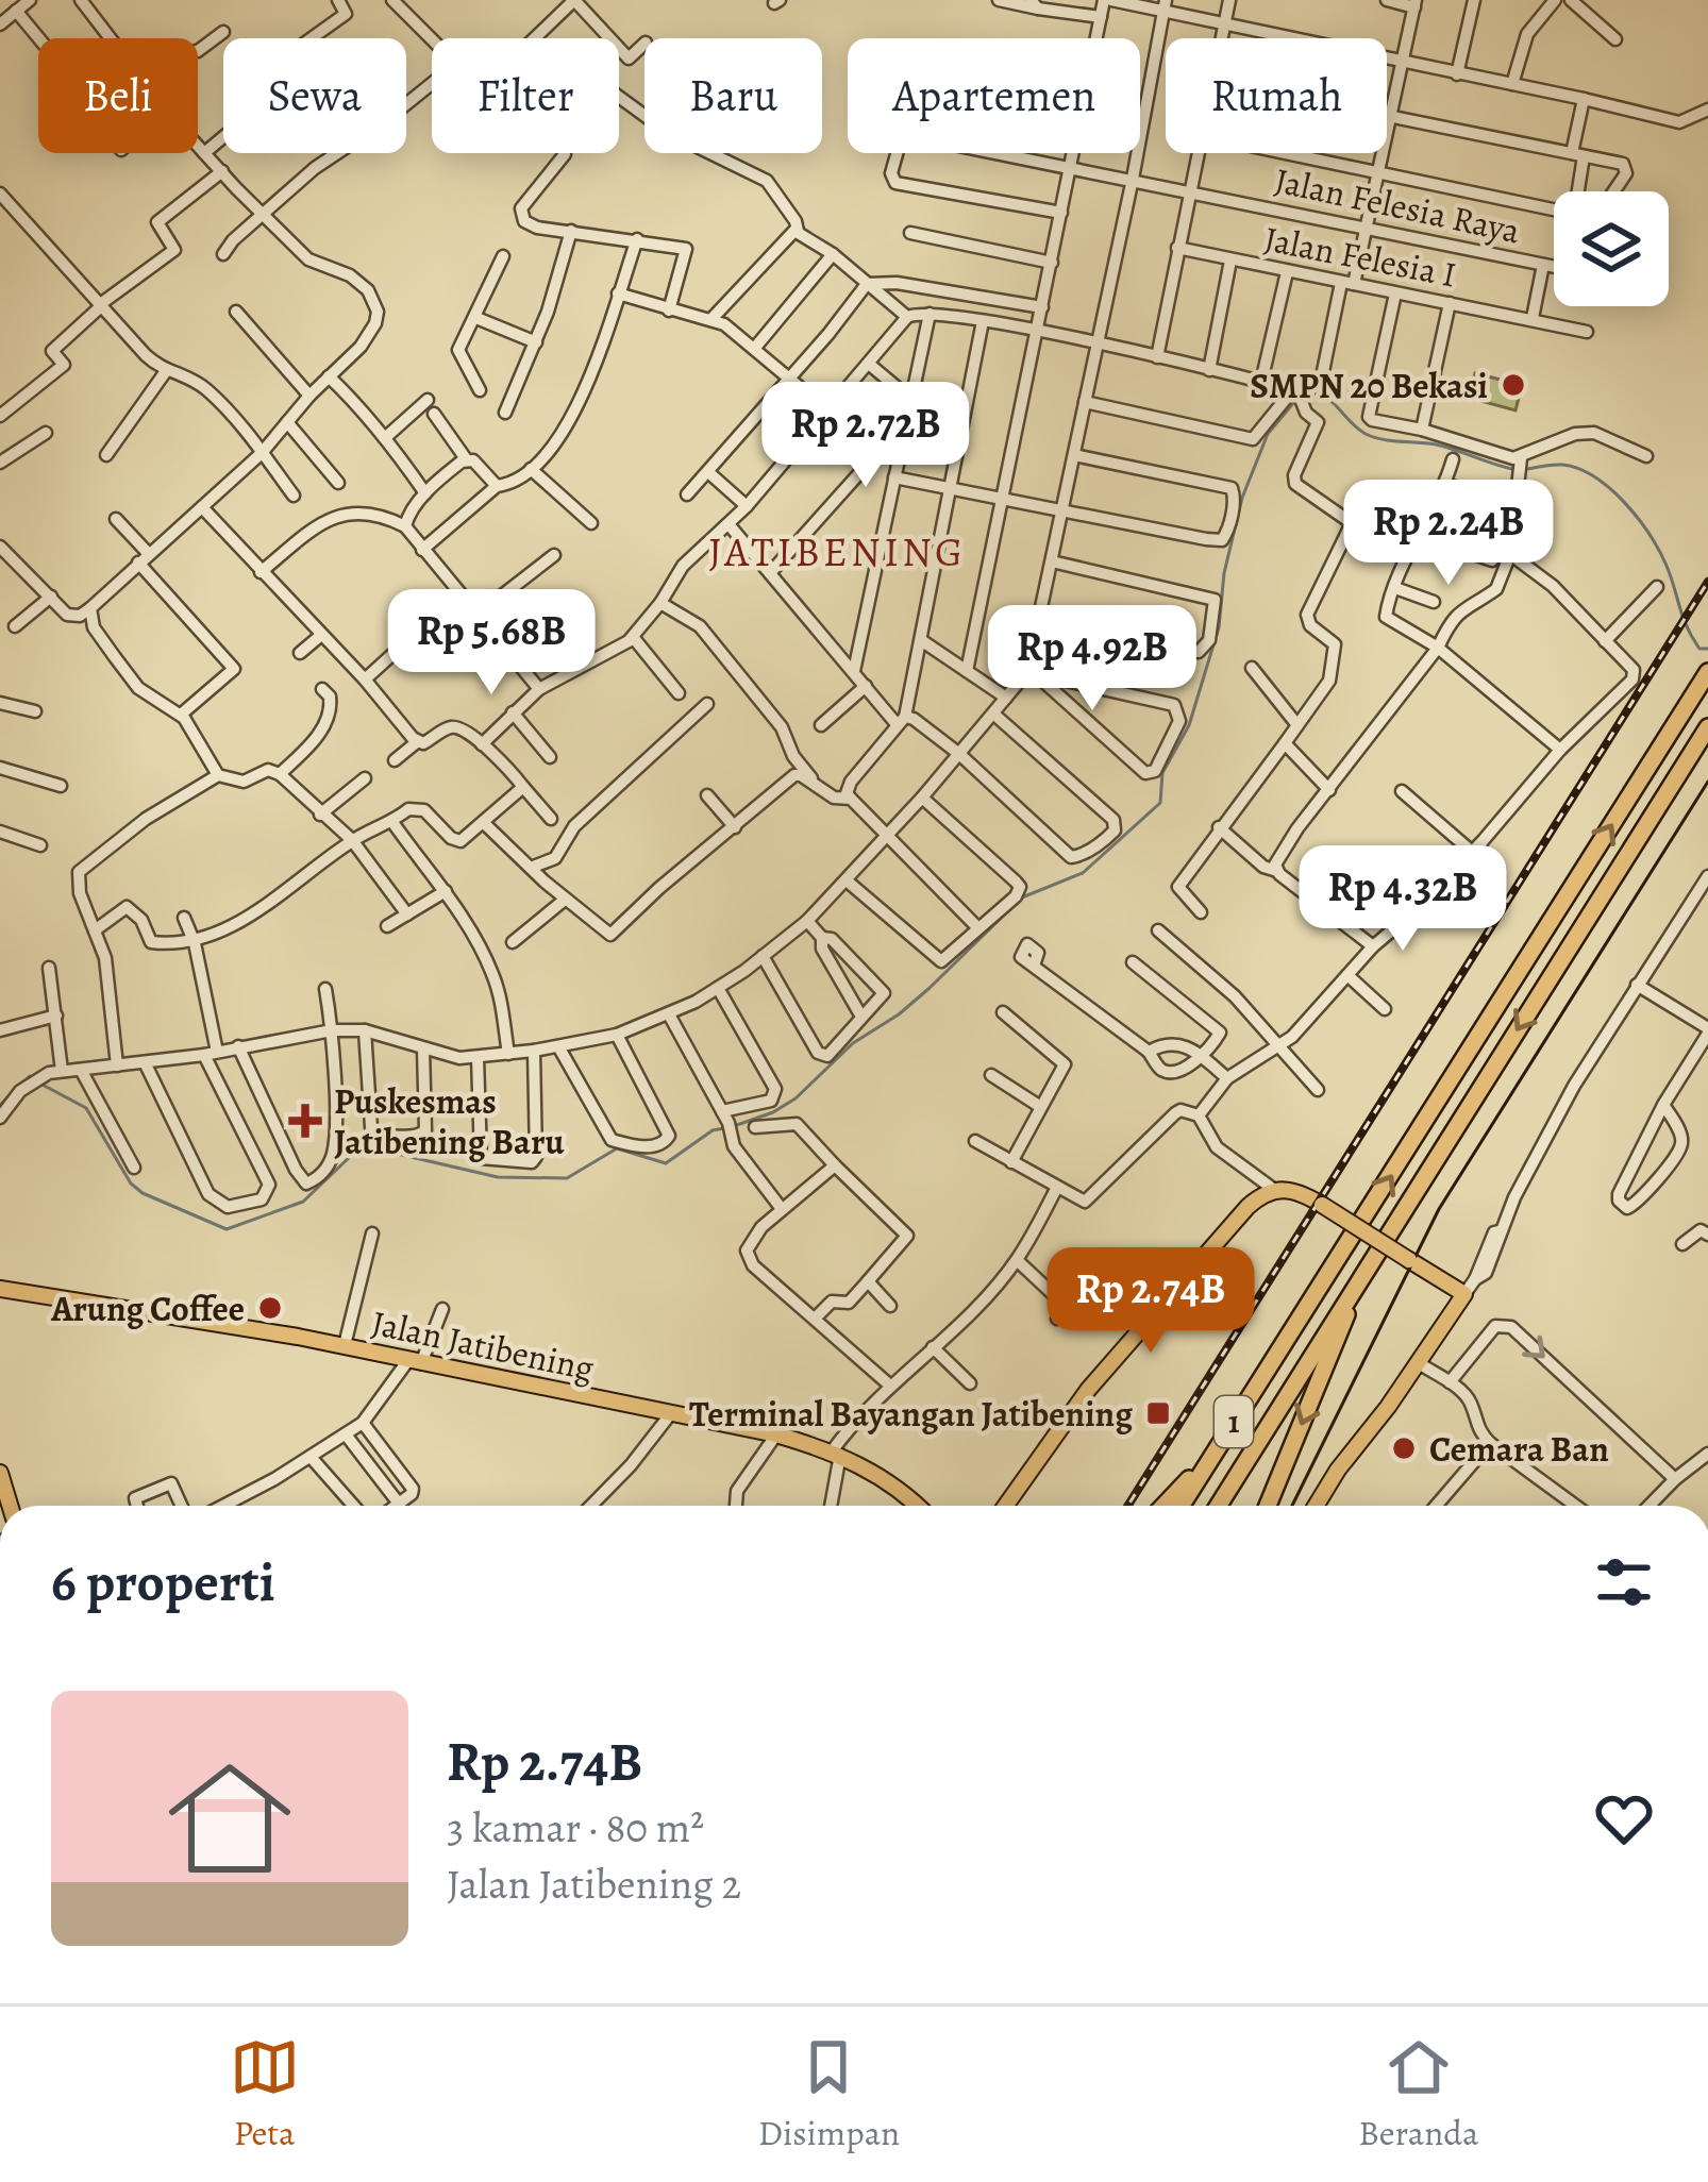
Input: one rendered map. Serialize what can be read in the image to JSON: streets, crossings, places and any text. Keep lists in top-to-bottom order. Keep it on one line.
{"streets":{"highway":["1"],"main road":["Jalan Jatibening"],"street":["Jalan Felesia Raya","Jalan Felesia I"]},"districts":["JATIBENING"],"places":{"other":["SMPN 20 Bekasi","Arung Coffee","Cemara Ban"],"health":["Puskesmas Jatibening Baru"],"transit":["Terminal Bayangan Jatibening"]},"page":{"chip":["Beli","Sewa","Filter","Baru","Apartemen","Rumah"],"price":["Rp 2.72B","Rp 2.24B","Rp 5.68B","Rp 4.92B","Rp 4.32B","Rp 2.74B"],"heading":"6 properti","list":[{"name":"Rp 2.74B","note":"3 kamar · 80 m² · Jalan Jatibening 2"}],"tabs":["Peta","Disimpan","Beranda"]}}
